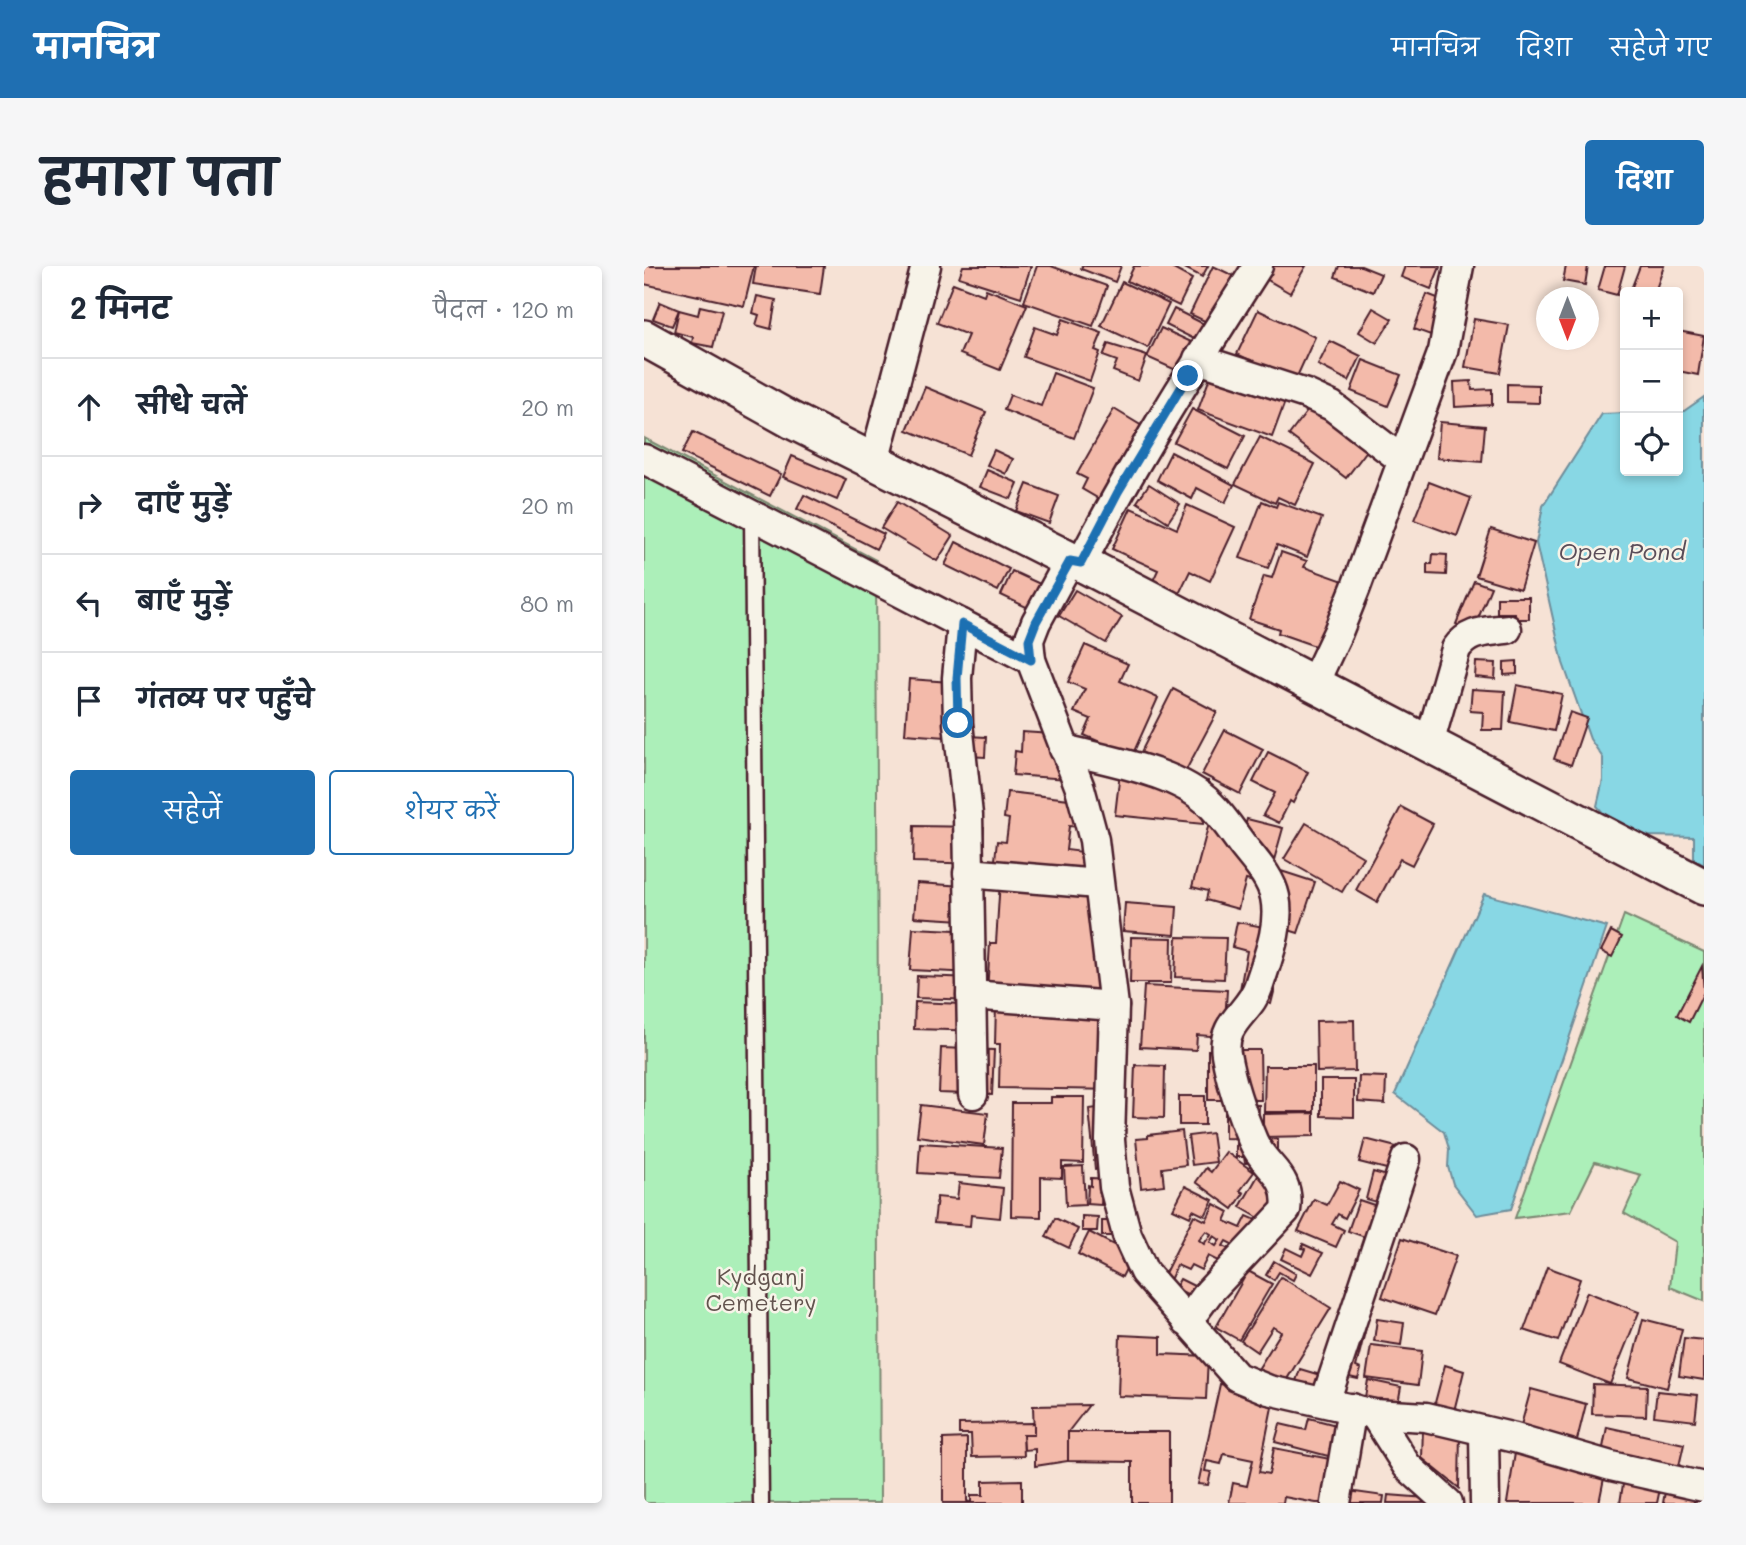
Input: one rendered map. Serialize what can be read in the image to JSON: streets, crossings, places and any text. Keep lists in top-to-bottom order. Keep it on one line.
{"water":["Open Pond"],"parks":["Kydganj Cemetery"],"north":"bottom","page":{"header":"मानचित्र","nav":["मानचित्र","दिशा","सहेजे गए"],"title":"हमारा पता","buttons":["दिशा",["सहेजें","शेयर करें"]],"heading":["2 मिनट","पैदल · 120 m"],"map_buttons":["+","−"],"list":[["सीधे चलें","20 m"],["दाएँ मुड़ें","20 m"],["बाएँ मुड़ें","80 m"],"गंतव्य पर पहुँचे"]}}
